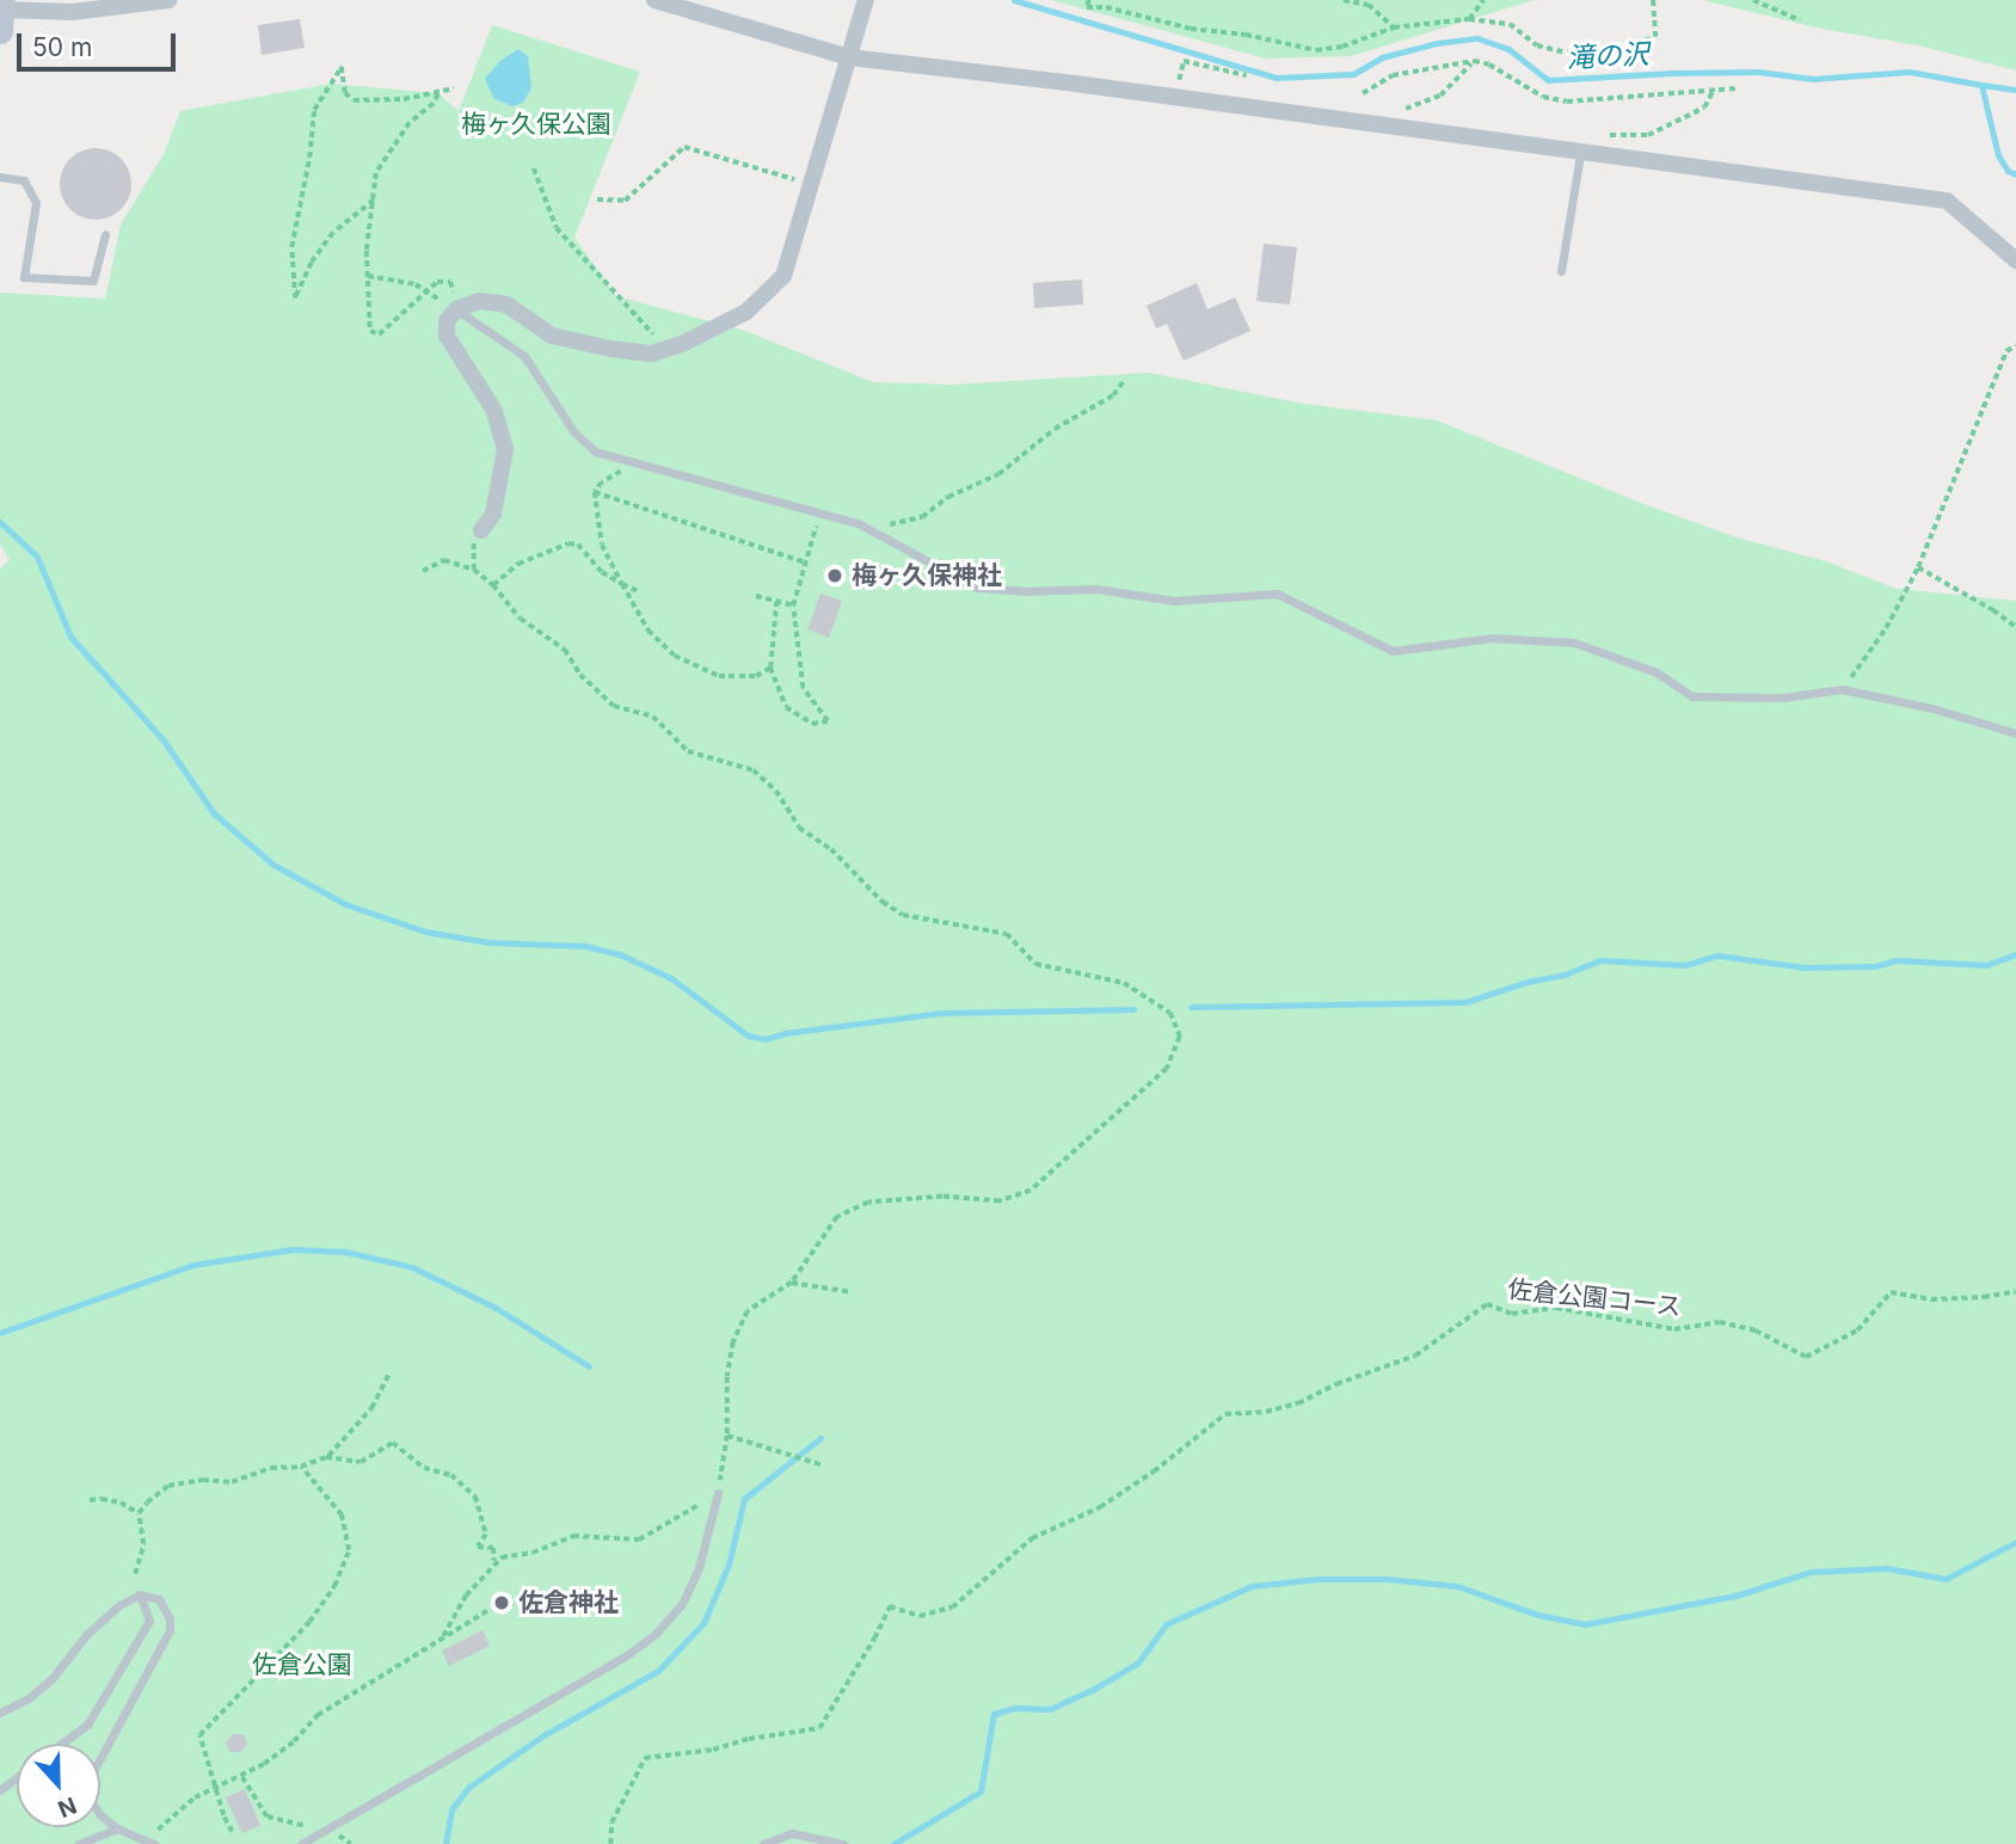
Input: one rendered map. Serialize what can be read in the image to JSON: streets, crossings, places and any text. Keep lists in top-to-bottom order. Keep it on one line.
{"streets":{"path":["佐倉公園コース"]},"water":["滝の沢"],"parks":["梅ヶ久保公園","佐倉公園"],"places":["梅ヶ久保神社","佐倉神社"],"scale_bar":"50 m","north":"bottom"}
